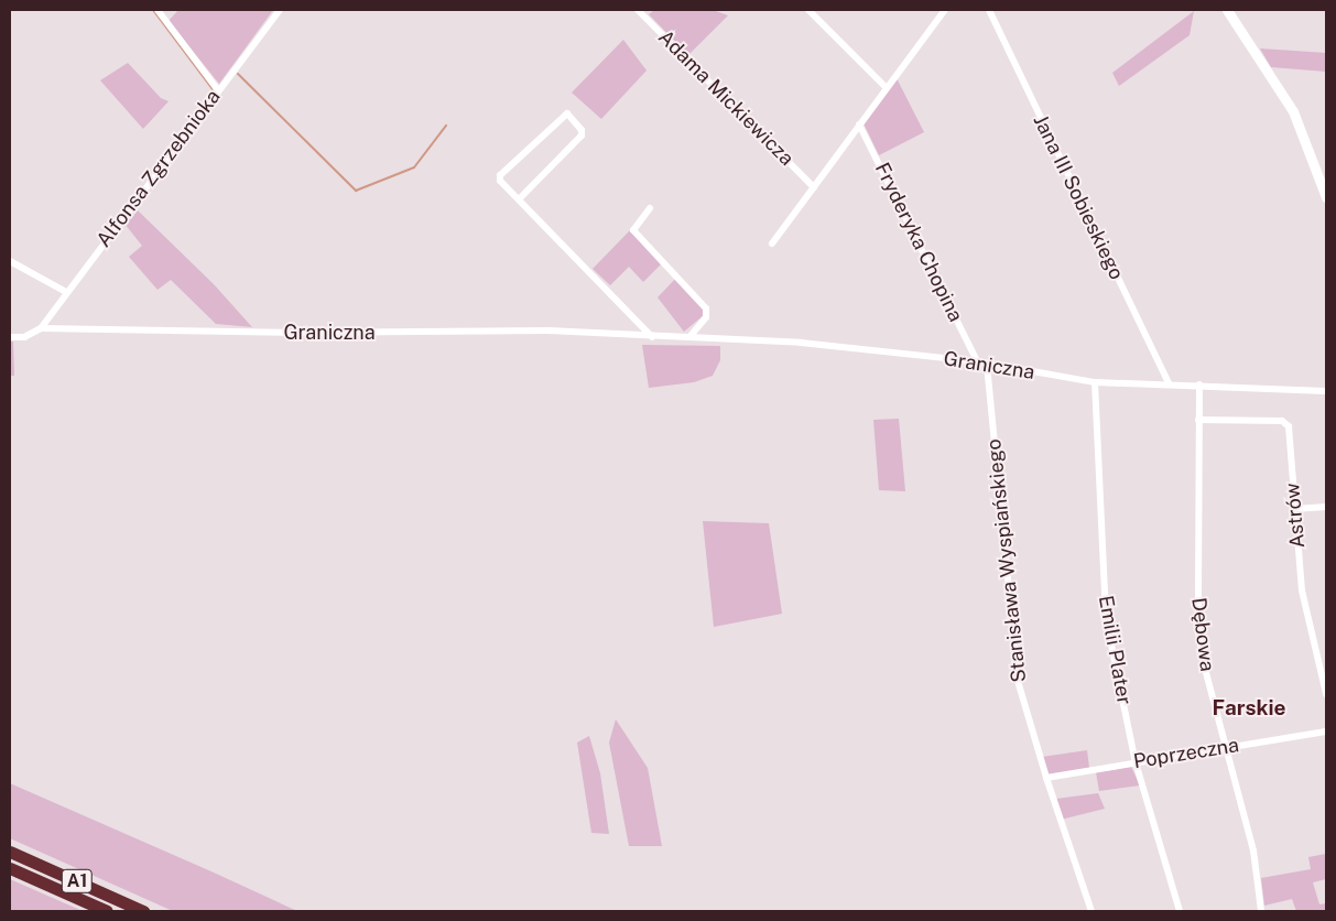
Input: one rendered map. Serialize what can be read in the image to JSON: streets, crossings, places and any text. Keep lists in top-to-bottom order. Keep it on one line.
{"streets":{"highway":["A1"],"street":["Adama Mickiewicza","Alfonsa Zgrzebnioka","Jana III Sobieskiego","Fryderyka Chopina","Graniczna","Astrów","Stanisława Wyspiańskiego","Dębowa","Emilii Plater","Poprzeczna"]},"crossings":[["Alfonsa Zgrzebnioka","Graniczna"],["Jana III Sobieskiego","Graniczna"],["Fryderyka Chopina","Graniczna"],["Graniczna","Stanisława Wyspiańskiego"],["Graniczna","Dębowa"],["Graniczna","Emilii Plater"],["Astrów","Dębowa"],["Stanisława Wyspiańskiego","Poprzeczna"],["Dębowa","Poprzeczna"],["Emilii Plater","Poprzeczna"]],"districts":["Farskie"]}
